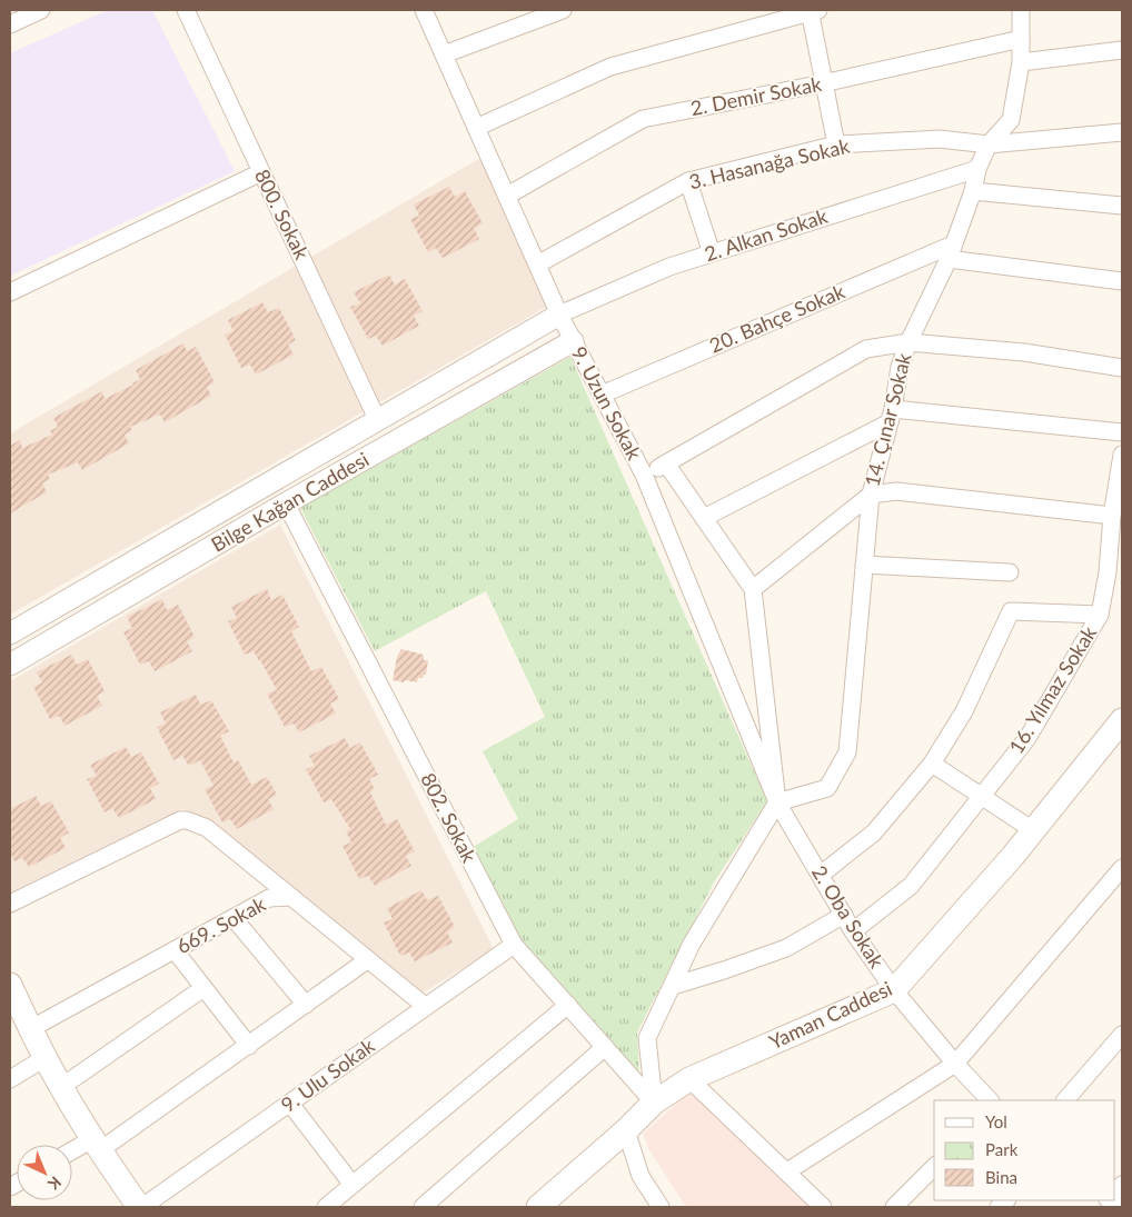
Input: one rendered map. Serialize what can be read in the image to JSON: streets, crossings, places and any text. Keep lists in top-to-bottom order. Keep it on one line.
{"streets":{"main road":["Yaman Caddesi"],"street":["2. Demir Sokak","3. Hasanağa Sokak","800. Sokak","2. Alkan Sokak","20. Bahçe Sokak","9. Uzun Sokak","14. Çınar Sokak","Bilge Kağan Caddesi","16. Yılmaz Sokak","802. Sokak","2. Oba Sokak","669. Sokak","9. Ulu Sokak"]},"crossings":[["2. Demir Sokak","9. Uzun Sokak"],["2. Demir Sokak","14. Çınar Sokak"],["3. Hasanağa Sokak","9. Uzun Sokak"],["3. Hasanağa Sokak","14. Çınar Sokak"],["800. Sokak","Bilge Kağan Caddesi"],["2. Alkan Sokak","9. Uzun Sokak"],["2. Alkan Sokak","14. Çınar Sokak"],["2. Alkan Sokak","Bilge Kağan Caddesi"],["20. Bahçe Sokak","9. Uzun Sokak"],["20. Bahçe Sokak","14. Çınar Sokak"],["9. Uzun Sokak","Bilge Kağan Caddesi"],["9. Uzun Sokak","2. Oba Sokak"],["Bilge Kağan Caddesi","802. Sokak"],["16. Yılmaz Sokak","2. Oba Sokak"],["802. Sokak","Yaman Caddesi"],["802. Sokak","9. Ulu Sokak"],["2. Oba Sokak","Yaman Caddesi"],["669. Sokak","9. Ulu Sokak"]],"legend":["Yol","Park","Bina"],"north":"bottom right"}
